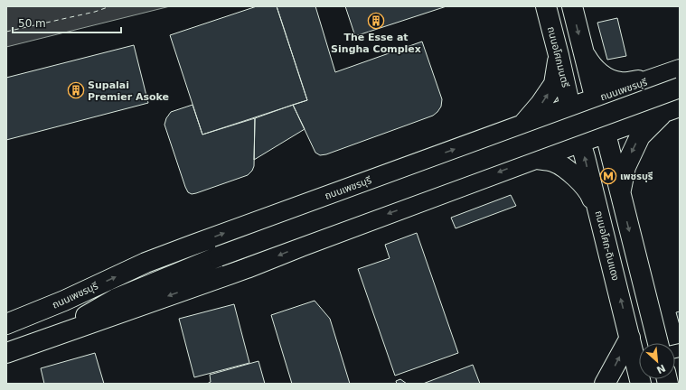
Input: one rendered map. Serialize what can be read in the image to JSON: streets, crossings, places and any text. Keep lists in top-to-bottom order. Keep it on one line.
{"streets":{"main road":["ถนนอโศกมนตรี","ถนนเพชรบุรี","ถนนอโศก-ดินแดง"]},"crossings":[["ถนนอโศกมนตรี","ถนนเพชรบุรี"],["ถนนอโศกมนตรี","ถนนอโศก-ดินแดง"],["ถนนเพชรบุรี","ถนนอโศก-ดินแดง"]],"places":{"building":["The Esse at Singha Complex","Supalai Premier Asoke"],"metro station":["เพชรบุรี"]},"scale_bar":"50 m","north":"bottom right"}
